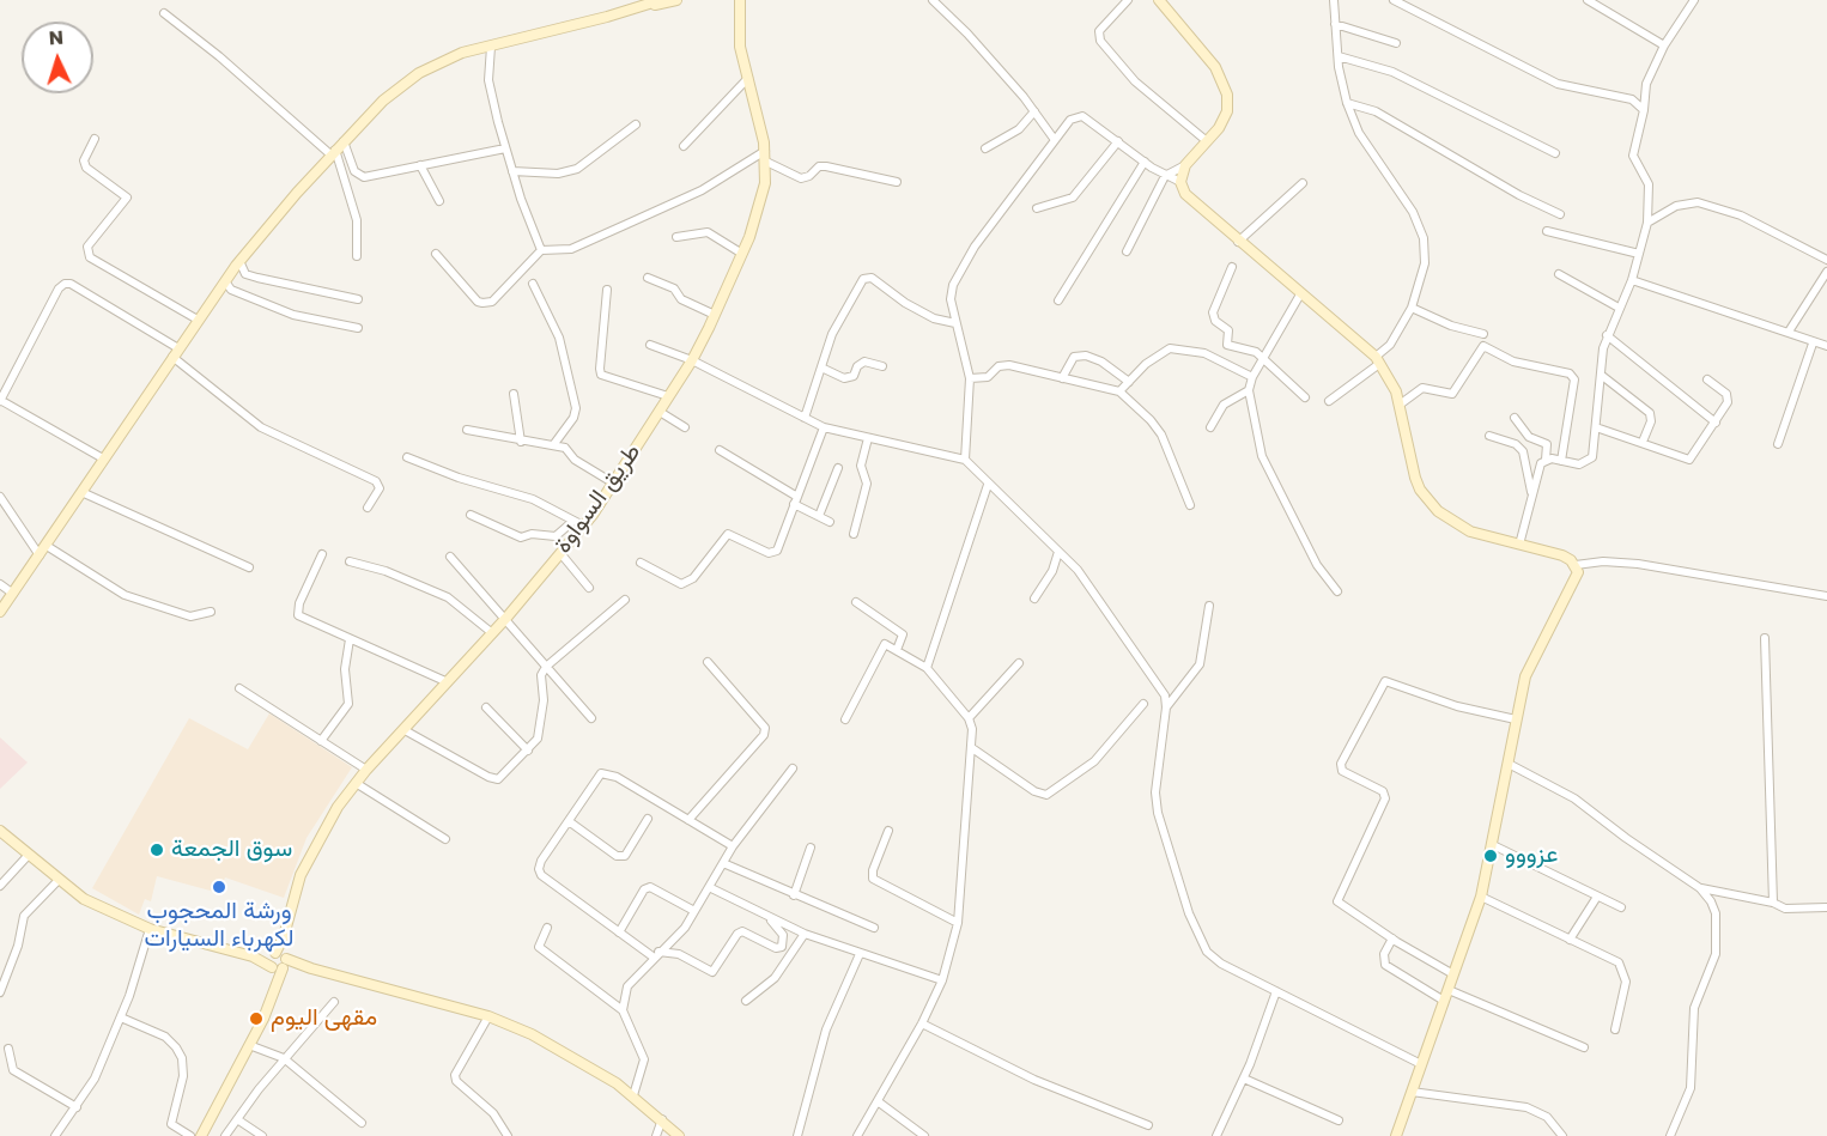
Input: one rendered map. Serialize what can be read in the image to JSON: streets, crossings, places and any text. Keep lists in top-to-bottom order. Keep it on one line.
{"streets":{"street":["طريق السواوة"]},"places":["سوق الجمعة","عزووو","ورشة المحجوب لكهرباء السيارات","مقهى اليوم"],"north":"top"}
